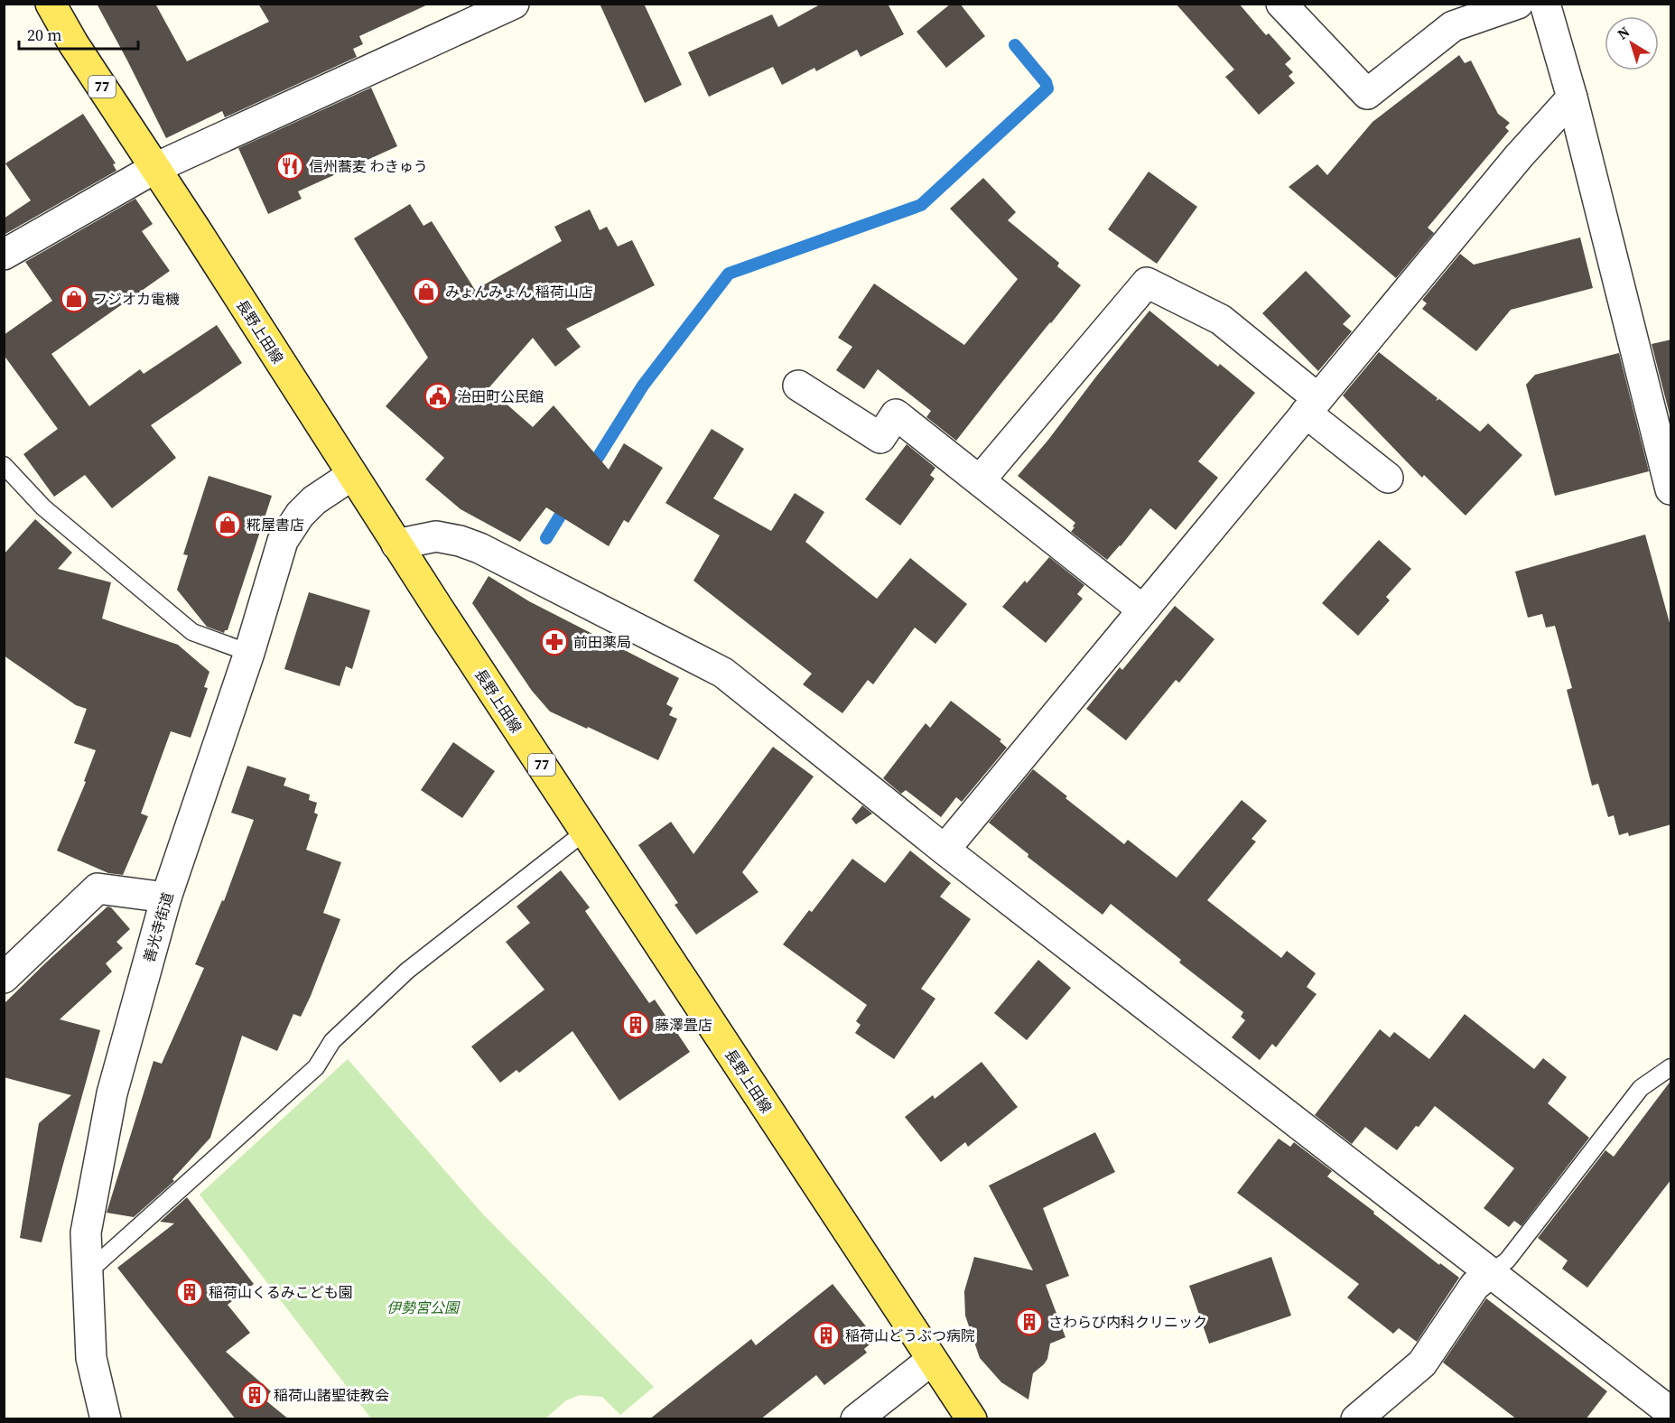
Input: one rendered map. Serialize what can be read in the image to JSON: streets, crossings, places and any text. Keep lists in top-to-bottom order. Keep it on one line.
{"streets":{"main road":["77","長野上田線"],"street":["善光寺街道"]},"crossings":[["長野上田線","善光寺街道"]],"parks":["伊勢宮公園"],"places":{"restaurant":["信州蕎麦 わきゅう"],"shop":["みょんみょん 稲荷山店","フジオカ電機","糀屋書店"],"public building":["治田町公民館"],"pharmacy":["前田薬局"],"building":["藤澤畳店","稲荷山くるみこども園","さわらび内科クリニック","稲荷山どうぶつ病院","稲荷山諸聖徒教会"]},"scale_bar":"20 m","north":"top left"}
